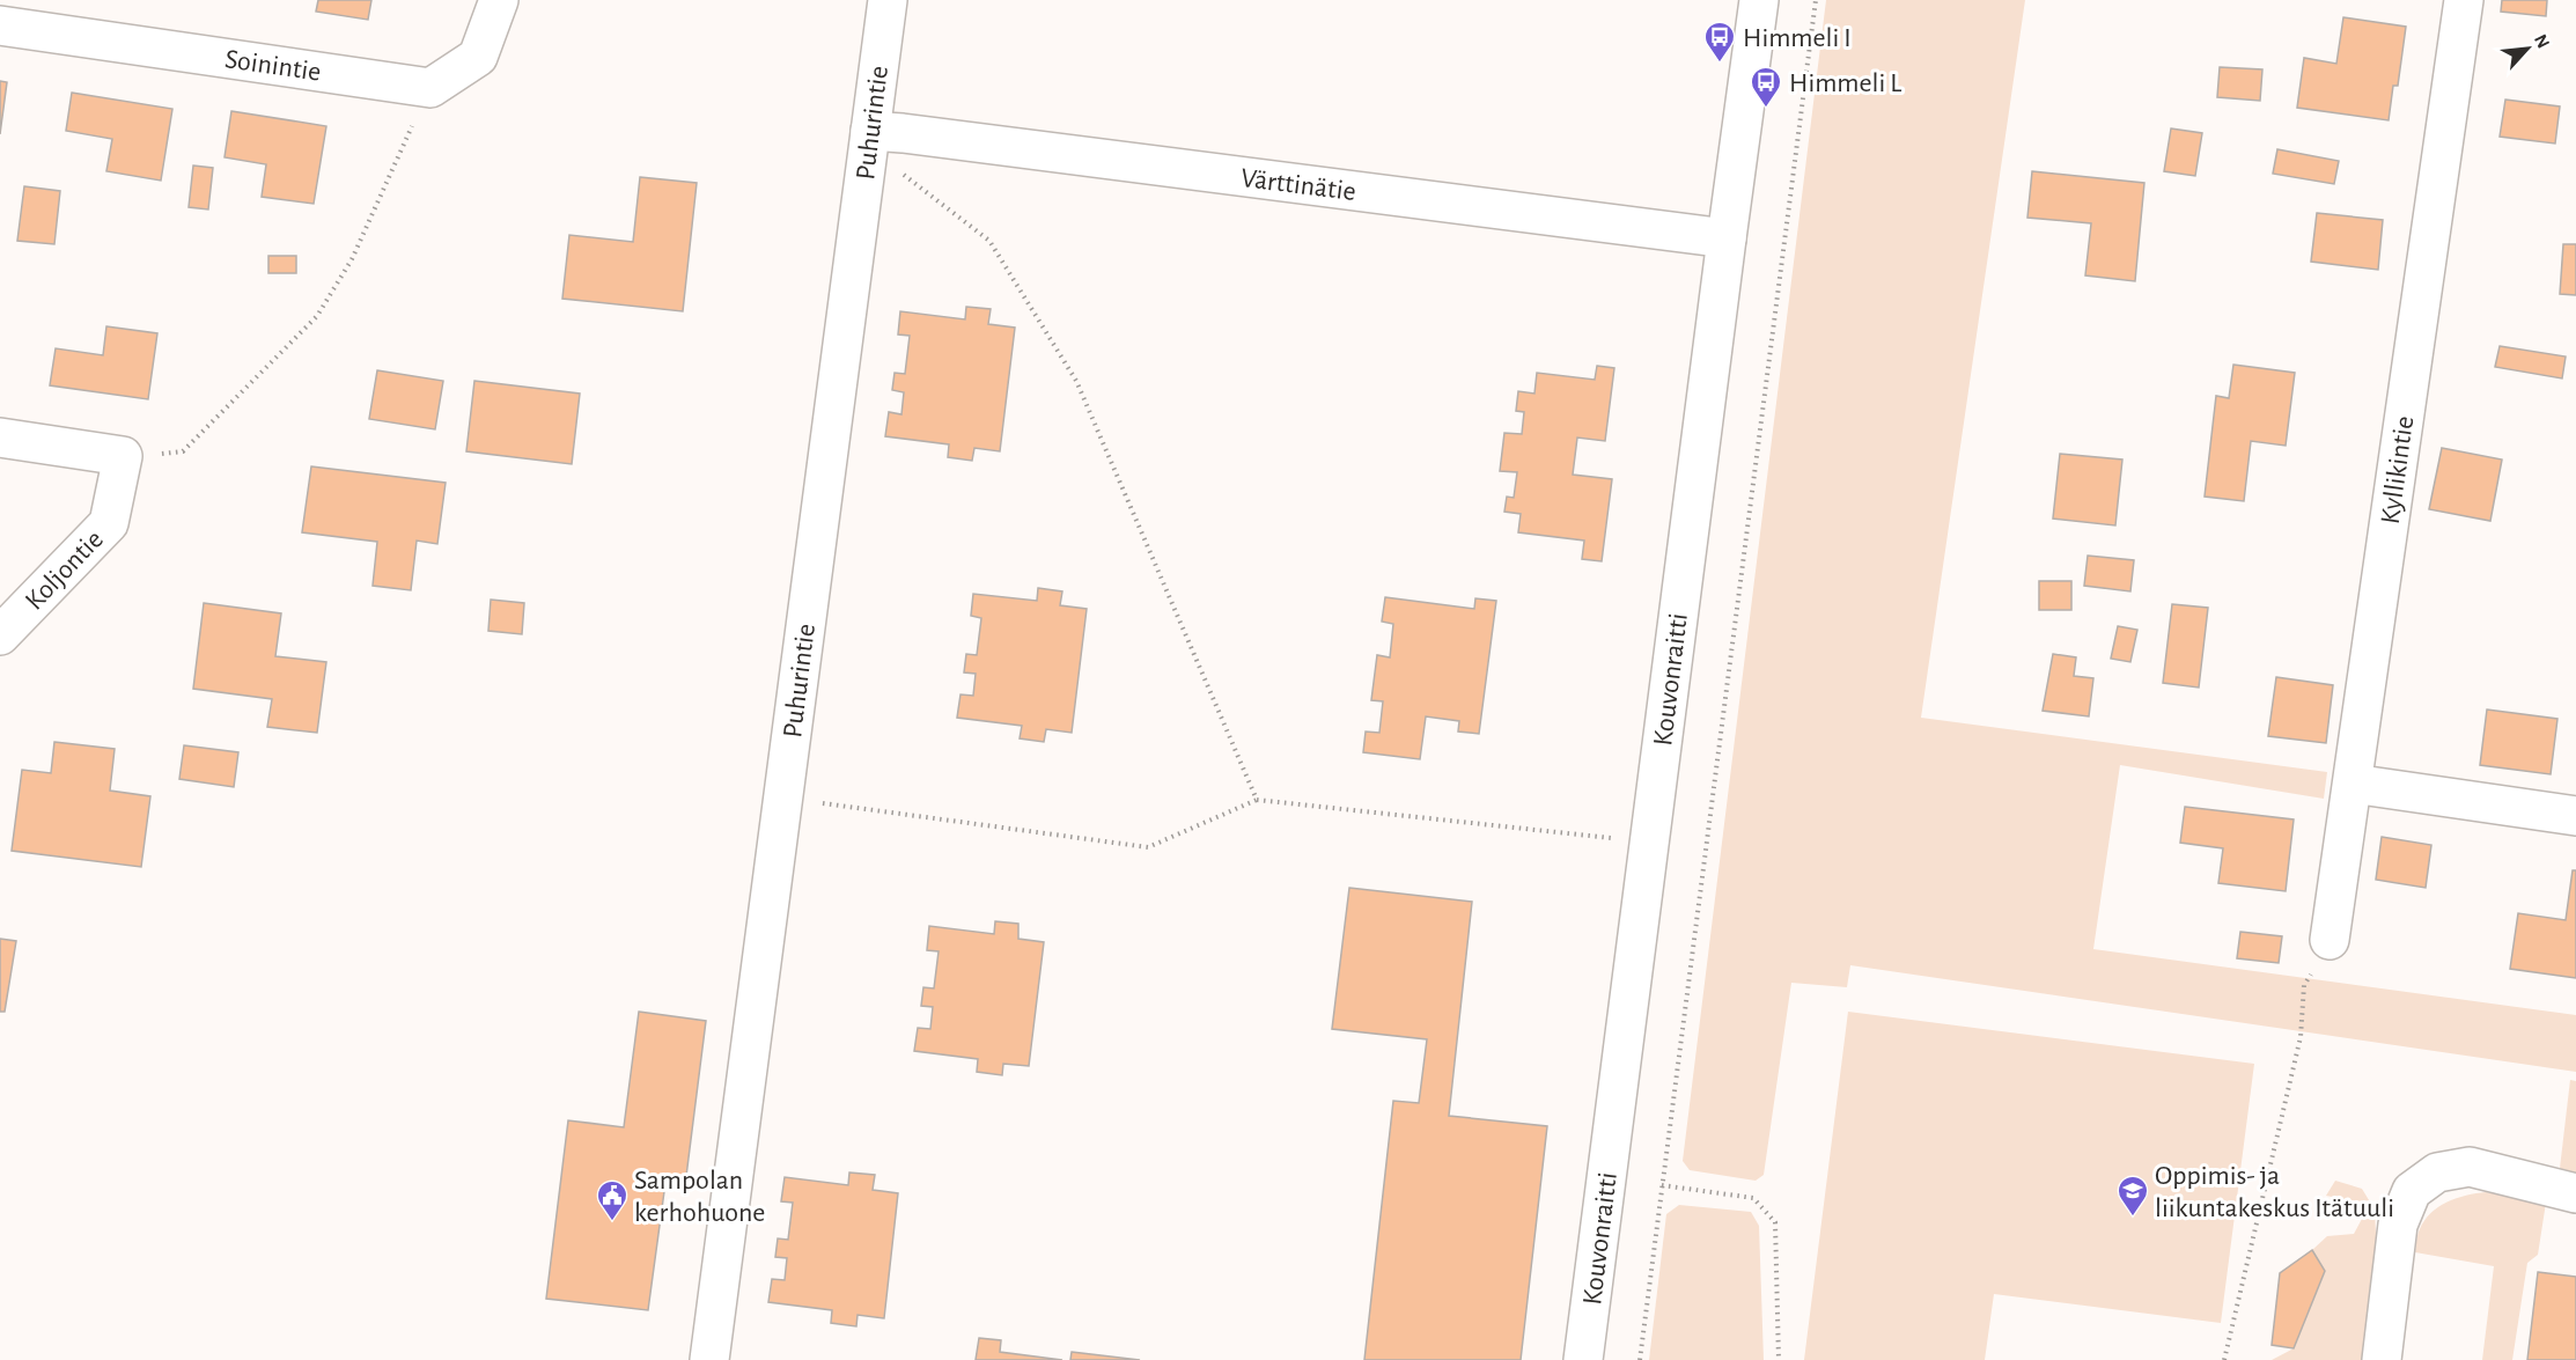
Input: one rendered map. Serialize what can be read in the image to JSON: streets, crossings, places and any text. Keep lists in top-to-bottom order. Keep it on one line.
{"streets":{"street":["Soinintie","Puhurintie","Värttinätie","Kyllikintie","Koljontie","Kouvonraitti"]},"crossings":[["Puhurintie","Värttinätie"],["Värttinätie","Kouvonraitti"]],"places":{"bus stop":["Himmeli I","Himmeli L"],"school or university":["Oppimis- ja liikuntakeskus Itätuuli"],"public building":["Sampolan kerhohuone"]},"north":"top right"}
